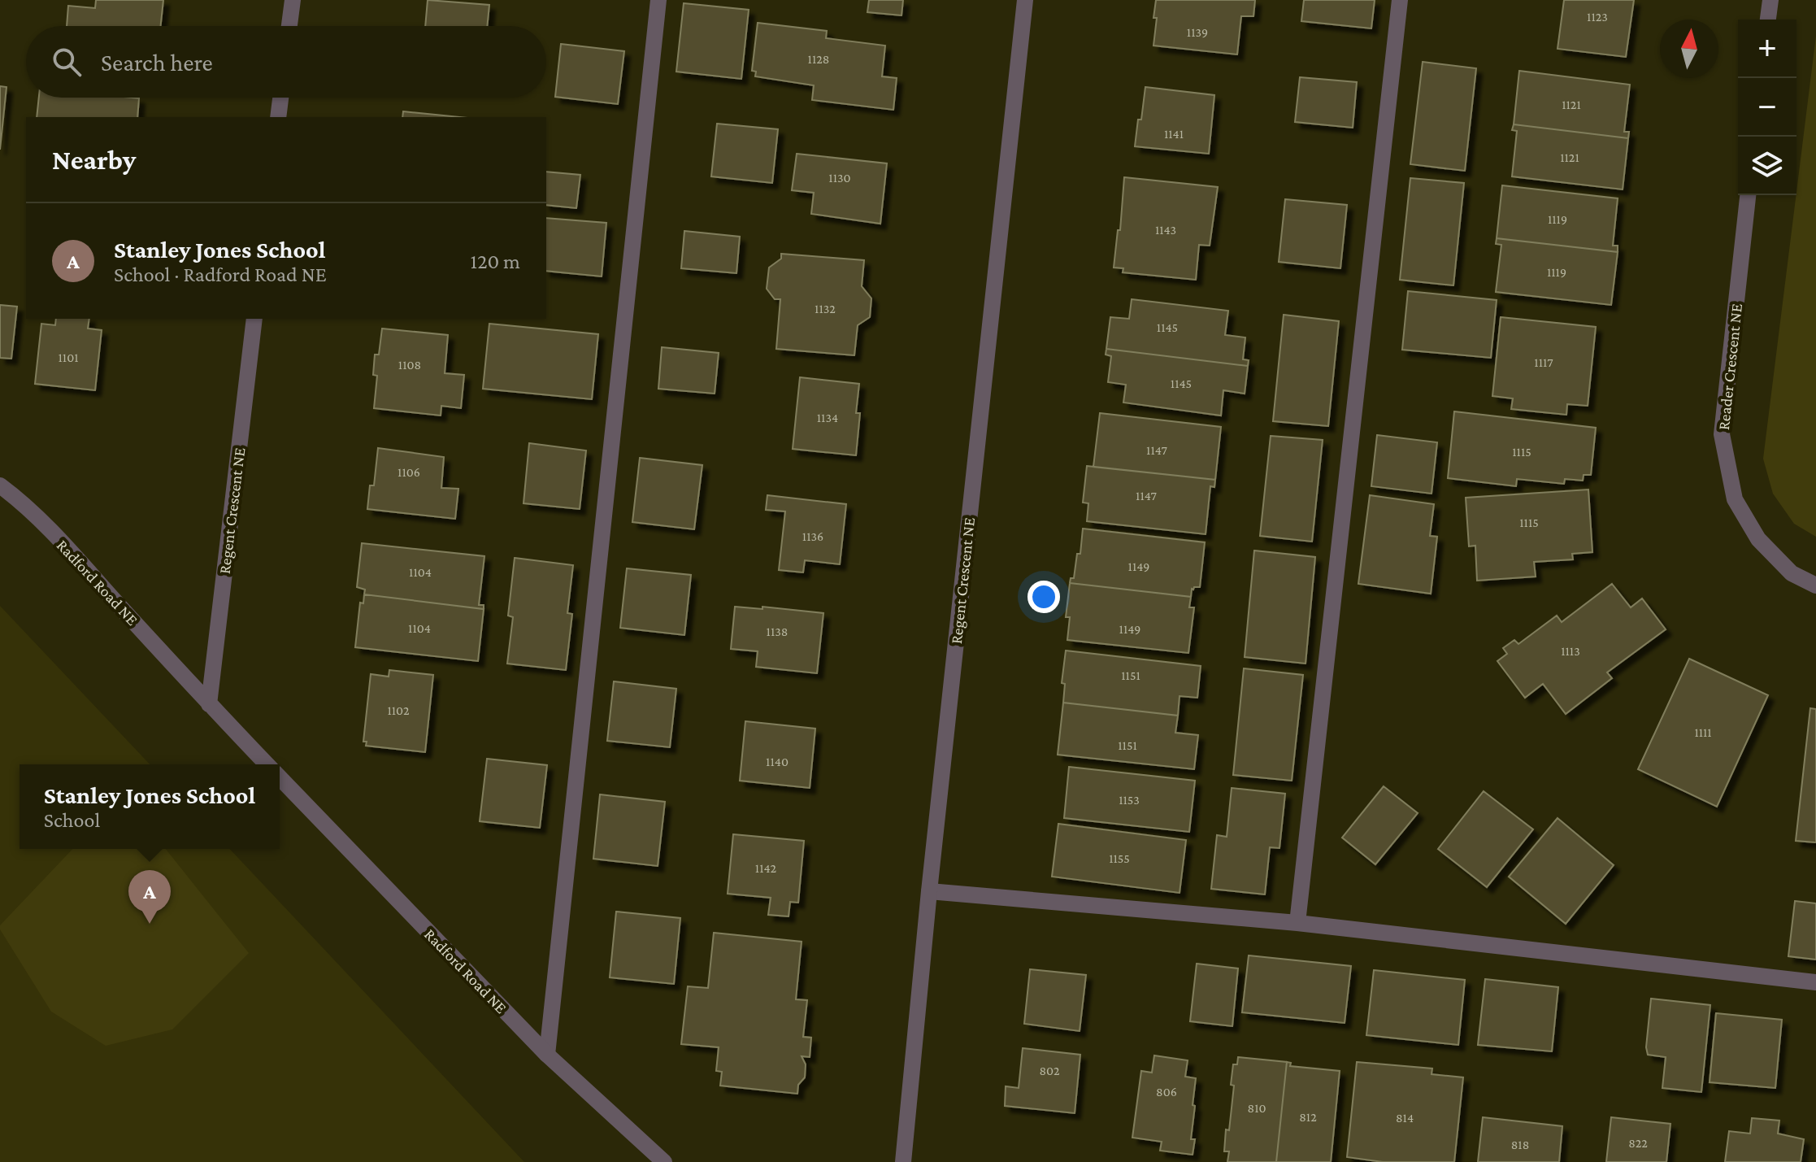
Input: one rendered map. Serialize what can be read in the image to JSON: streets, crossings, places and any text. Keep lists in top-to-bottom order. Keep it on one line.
{"streets":{"street":["Reader Crescent NE","Regent Crescent NE","Radford Road NE"]},"crossings":[["Regent Crescent NE","Radford Road NE"]],"house_numbers":["1123","1139","1128","1121","1141","1121","1130","1119","1143","1119","1132","1145","1101","1117","1108","1145","1134","1147","1115","1106","1147","1115","1136","1149","1104","1104","1149","1138","1113","1151","1102","1111","1151","1140","1153","1155","1142","802","806","810","812","814","822","818"],"north":"top","page":{"map_buttons":["+","−"],"search":"Search here","heading":"Nearby","list":[{"mark":"A","name":"Stanley Jones School","note":"School · Radford Road NE","value":"120 m"}],"popup":["Stanley Jones School","School"],"pins":"A"}}
